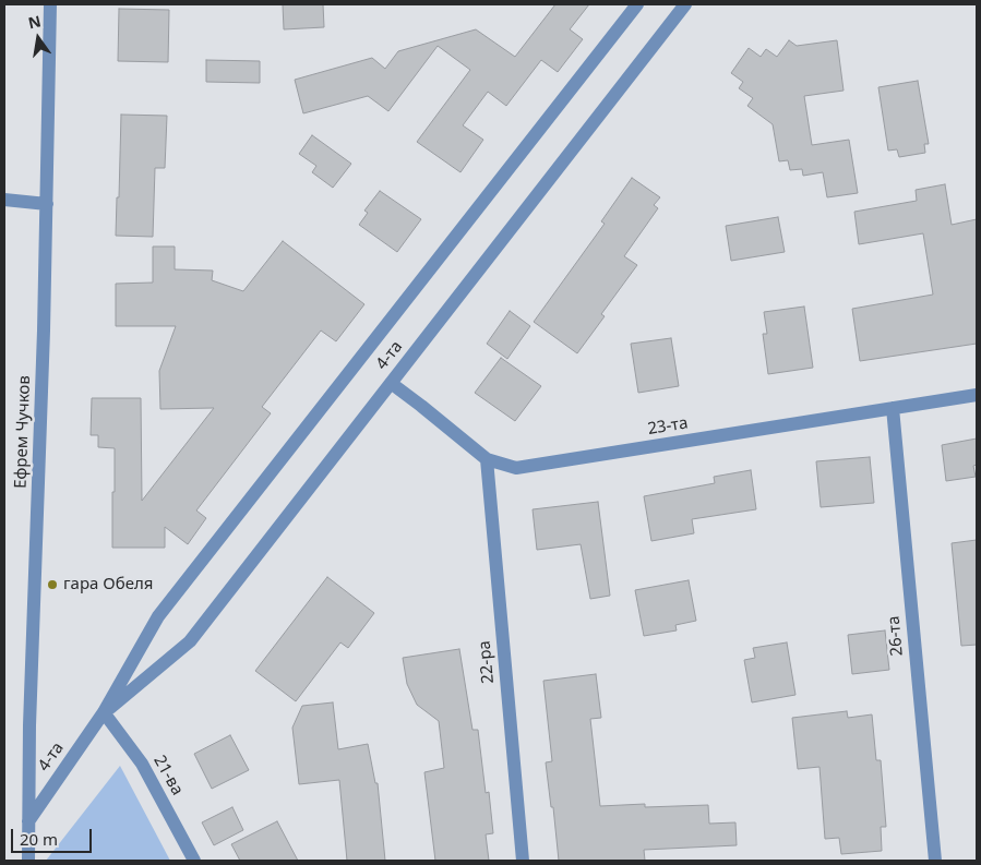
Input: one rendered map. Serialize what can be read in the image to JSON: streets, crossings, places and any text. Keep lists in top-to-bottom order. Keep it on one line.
{"streets":{"street":["4-та","23-та","Ефрем Чучков","26-та","22-ра","21-ва"]},"crossings":[["4-та","23-та"],["4-та","Ефрем Чучков"],["4-та","21-ва"],["23-та","26-та"],["23-та","22-ра"]],"places":["гара Обеля"],"scale_bar":"20 m","north":"top"}
